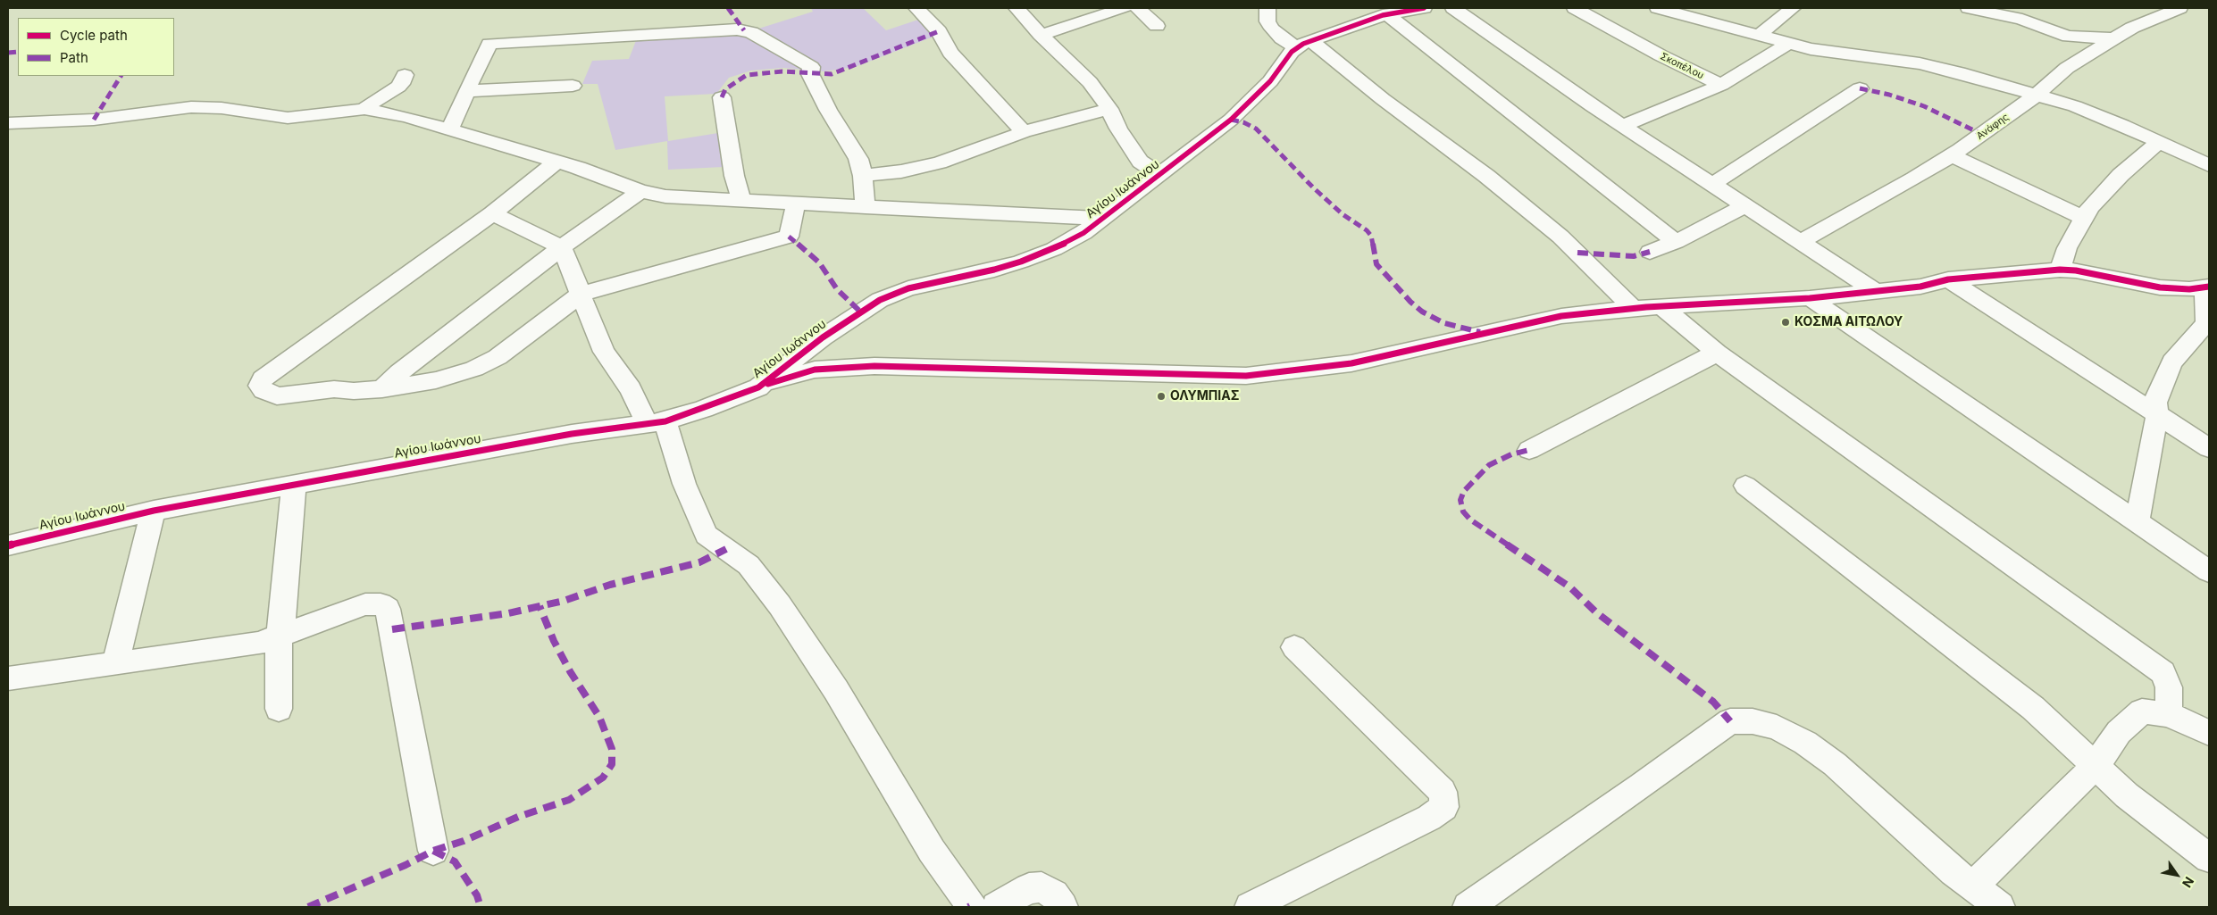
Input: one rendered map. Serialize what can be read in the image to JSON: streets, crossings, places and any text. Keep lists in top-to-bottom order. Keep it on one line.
{"streets":{"street":["Σκοπέλου","Ανάφης","Αγίου Ιωάννου"]},"places":["ΚΟΣΜΑ ΑΙΤΩΛΟΥ","ΟΛΥΜΠΙΑΣ"],"legend":["Cycle path","Path"],"north":"bottom right"}
